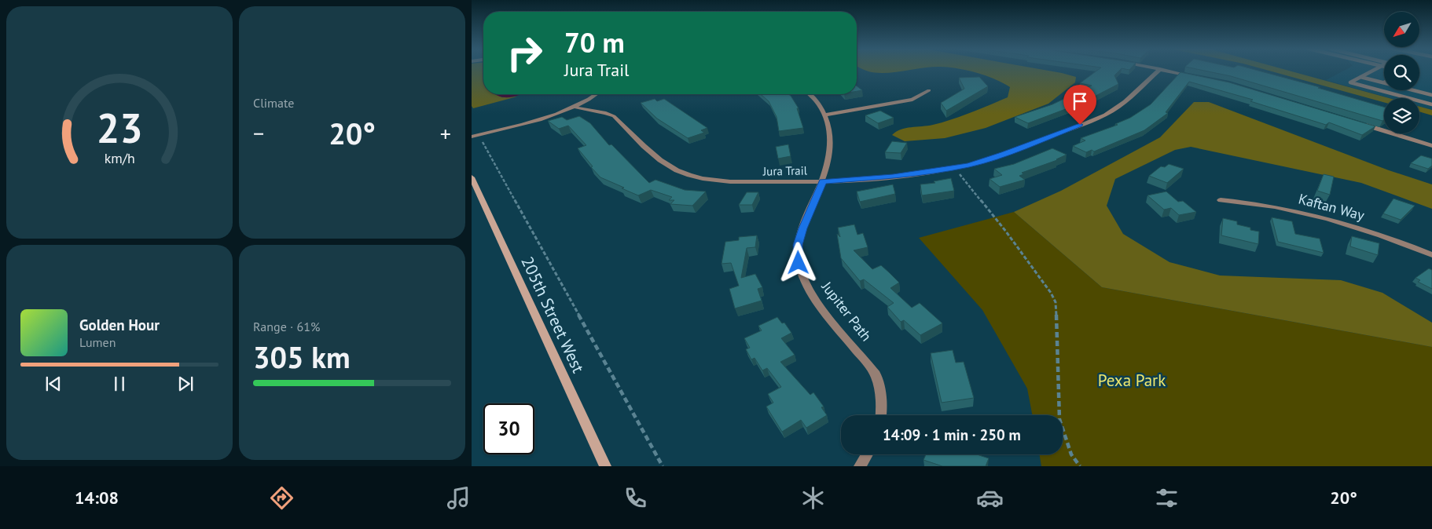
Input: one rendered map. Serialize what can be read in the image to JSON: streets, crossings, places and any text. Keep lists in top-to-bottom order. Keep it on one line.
{"streets":{"street":["Jura Trail","Kaftan Way","Jupiter Path","205th Street West"]},"crossings":[["Jura Trail","Jupiter Path"]],"parks":["Pexa Park"],"north":"bottom left","page":{"tile":["Climate",["Range · 61%","305 km"]],"turn":["70 m","Jura Trail"],"heat":["−","20°","+"],"song":["Golden Hour","Lumen"],"limit":"30","trip":"14:09 · 1 min · 250 m","tabs":["14:08","20°"],"gauge":["23","km/h"]}}
